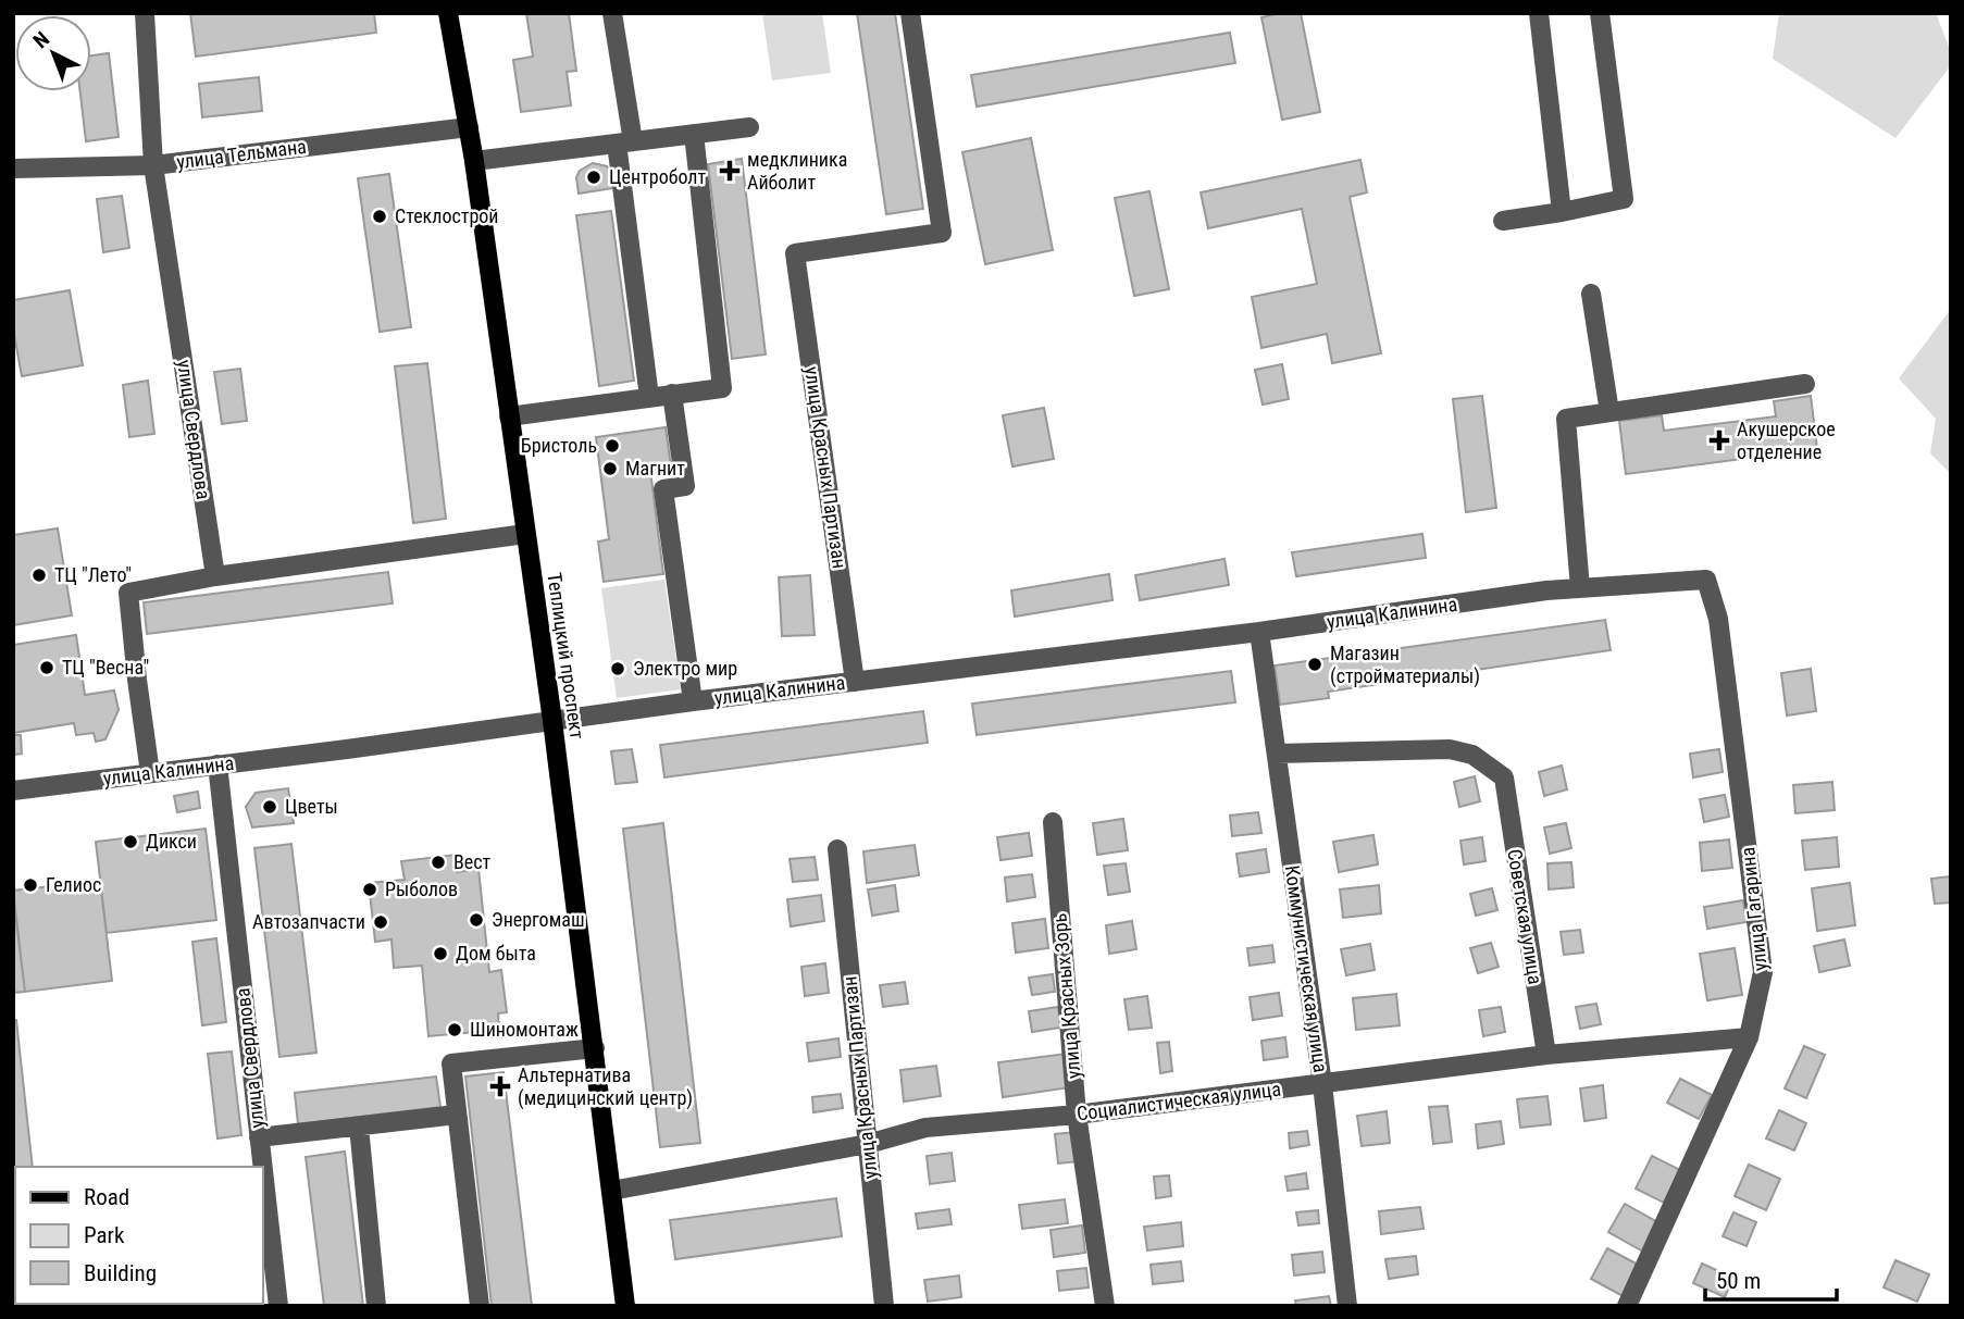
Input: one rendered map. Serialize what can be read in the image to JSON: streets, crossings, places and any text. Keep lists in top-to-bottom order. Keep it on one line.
{"streets":{"main road":["Теплицкий проспект"],"street":["улица Тельмана","улица Свердлова","улица Красных Партизан","улица Калинина","улица Гагарина","Советская улица","Коммунистическая улица","улица Красных Зорь","Социалистическая улица"]},"crossings":[["улица Тельмана","улица Свердлова"],["улица Тельмана","Теплицкий проспект"],["улица Свердлова","улица Калинина"],["улица Красных Партизан","улица Калинина"],["улица Красных Партизан","Социалистическая улица"],["улица Калинина","Теплицкий проспект"],["улица Калинина","улица Гагарина"],["улица Калинина","Коммунистическая улица"],["Теплицкий проспект","Социалистическая улица"],["улица Гагарина","Социалистическая улица"],["Советская улица","Коммунистическая улица"],["Советская улица","Социалистическая улица"],["Коммунистическая улица","Социалистическая улица"],["улица Красных Зорь","Социалистическая улица"]],"places":{"health":["медклиника Айболит","Акушерское отделение","Альтернатива (медицинский центр)"],"other":["Центроболт","Стеклострой","Бристоль","Магнит","ТЦ \"Лето\"","Магазин (стройматериалы)","ТЦ \"Весна\"","Электро мир","Цветы","Дикси","Вест","Гелиос","Рыболов","Энергомаш","Автозапчасти","Дом быта","Шиномонтаж"]},"legend":["Road","Park","Building"],"scale_bar":"50 m","north":"top left"}
